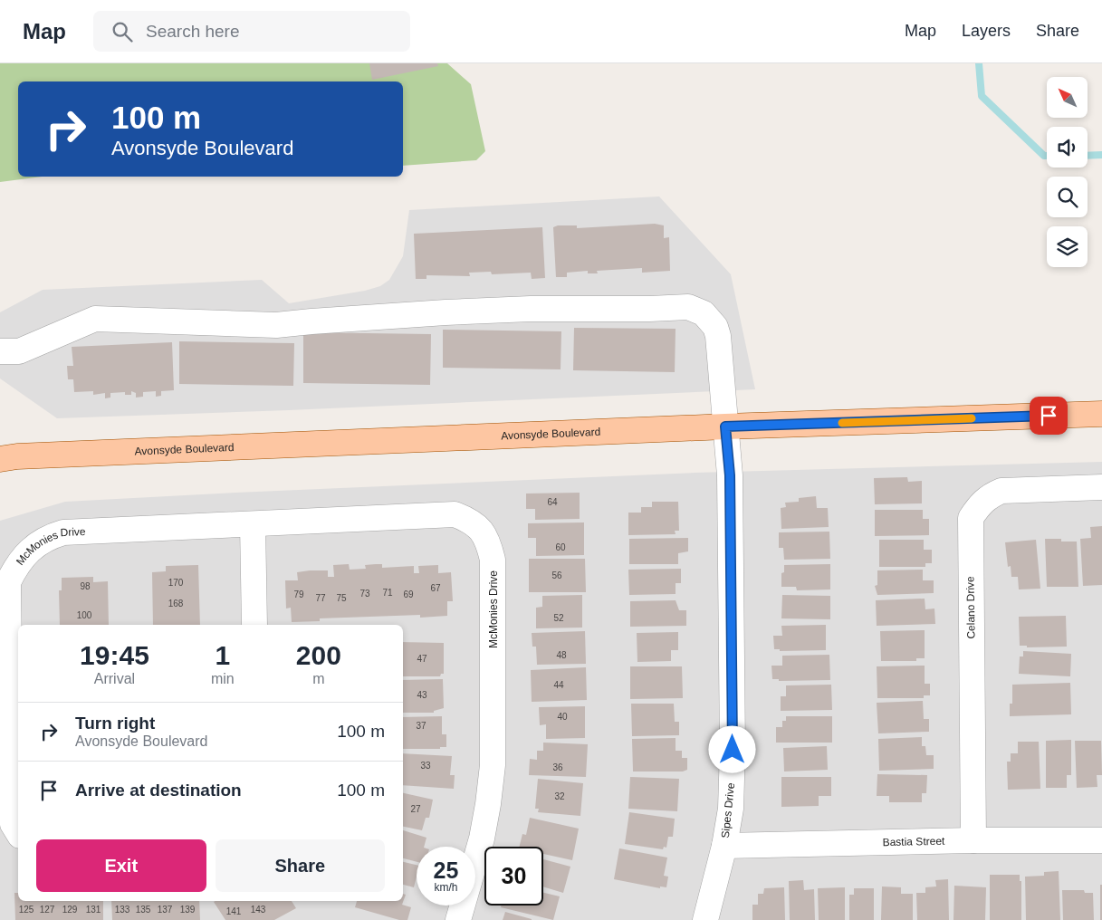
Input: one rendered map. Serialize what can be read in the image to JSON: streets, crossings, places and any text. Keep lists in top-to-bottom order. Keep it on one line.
{"streets":{"main road":["Avonsyde Boulevard"],"street":["McMonies Drive","Celano Drive","Sipes Drive","Bastia Street"]},"crossings":[["Avonsyde Boulevard","Sipes Drive"],["Celano Drive","Bastia Street"],["Sipes Drive","Bastia Street"]],"house_numbers":["64","60","56","170","98","67","71","73","79","69","77","75","168","100","52","48","47","44","43","40","37","33","36","32","27","125","127","129","131","133","135","137","139","143","141"],"north":"top left","page":{"header":"Map","search":"Search here","nav":["Map","Layers","Share"],"turn":["100 m","Avonsyde Boulevard"],"eta":["19:45","Arrival","1","min","200","m"],"list":[{"name":"Turn right","note":"Avonsyde Boulevard","value":"100 m"},{"name":"Arrive at destination","value":"100 m"}],"buttons":["Exit","Share"],"speed":"25 km/h","limit":"30"}}
